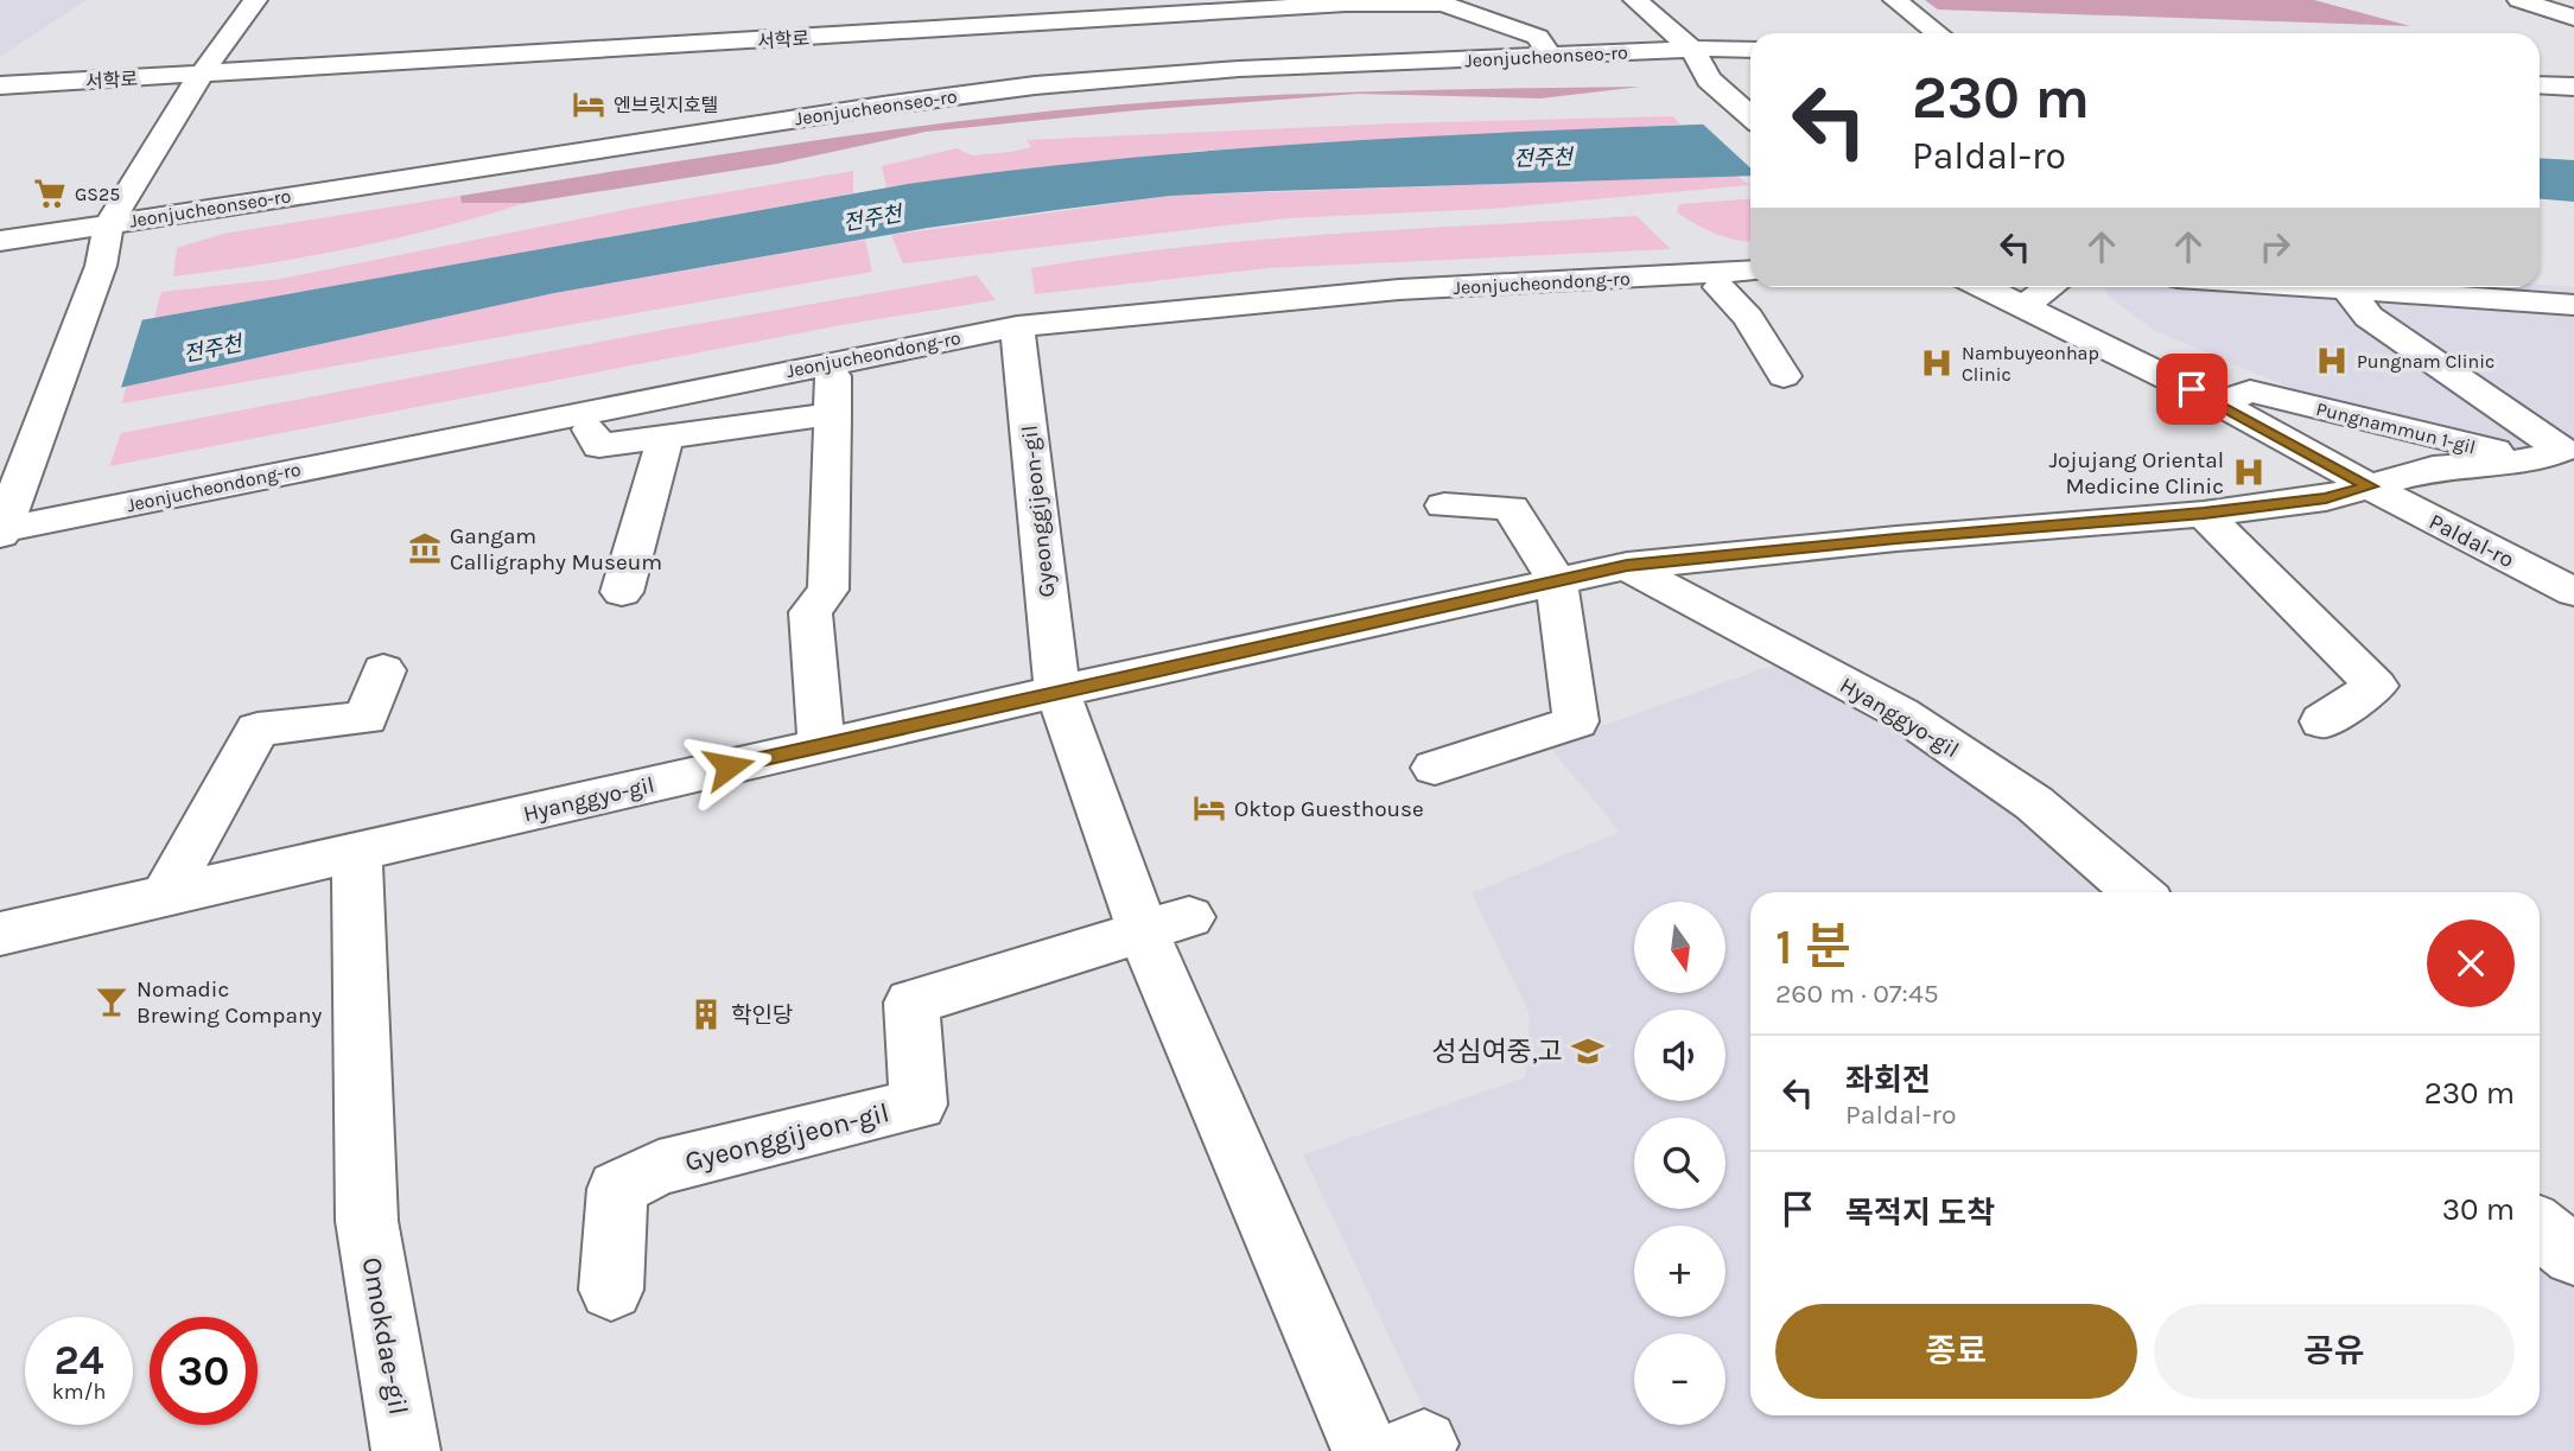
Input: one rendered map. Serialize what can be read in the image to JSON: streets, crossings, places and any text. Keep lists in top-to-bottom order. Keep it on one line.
{"streets":{"street":["서학로","Jeonjucheonseo-ro","Jeonjucheondong-ro","Pungnammun 1-gil","Gyeonggijeon-gil","Paldal-ro","Hyanggyo-gil","Omokdae-gil"]},"crossings":[["서학로","Jeonjucheonseo-ro"],["Jeonjucheondong-ro","Gyeonggijeon-gil"],["Pungnammun 1-gil","Paldal-ro"],["Gyeonggijeon-gil","Hyanggyo-gil"],["Paldal-ro","Hyanggyo-gil"],["Hyanggyo-gil","Omokdae-gil"]],"water":["전주천"],"places":{"hotel":["엔브릿지호텔","Oktop Guesthouse"],"supermarket":["GS25"],"hospital":["Pungnam Clinic","Nambuyeonhap Clinic","Jojujang Oriental Medicine Clinic"],"museum":["Gangam Calligraphy Museum"],"bar":["Nomadic Brewing Company"],"building":["학인당"],"school or university":["성심여중,고"]},"north":"bottom","page":{"turn":["230 m","Paldal-ro"],"heading":["1 분","260 m · 07:45"],"map_buttons":["+","−"],"list":[{"name":"좌회전","note":"Paldal-ro","value":"230 m"},{"name":"목적지 도착","value":"30 m"}],"buttons":["종료","공유"],"speed":"24 km/h","limit":"30"}}
